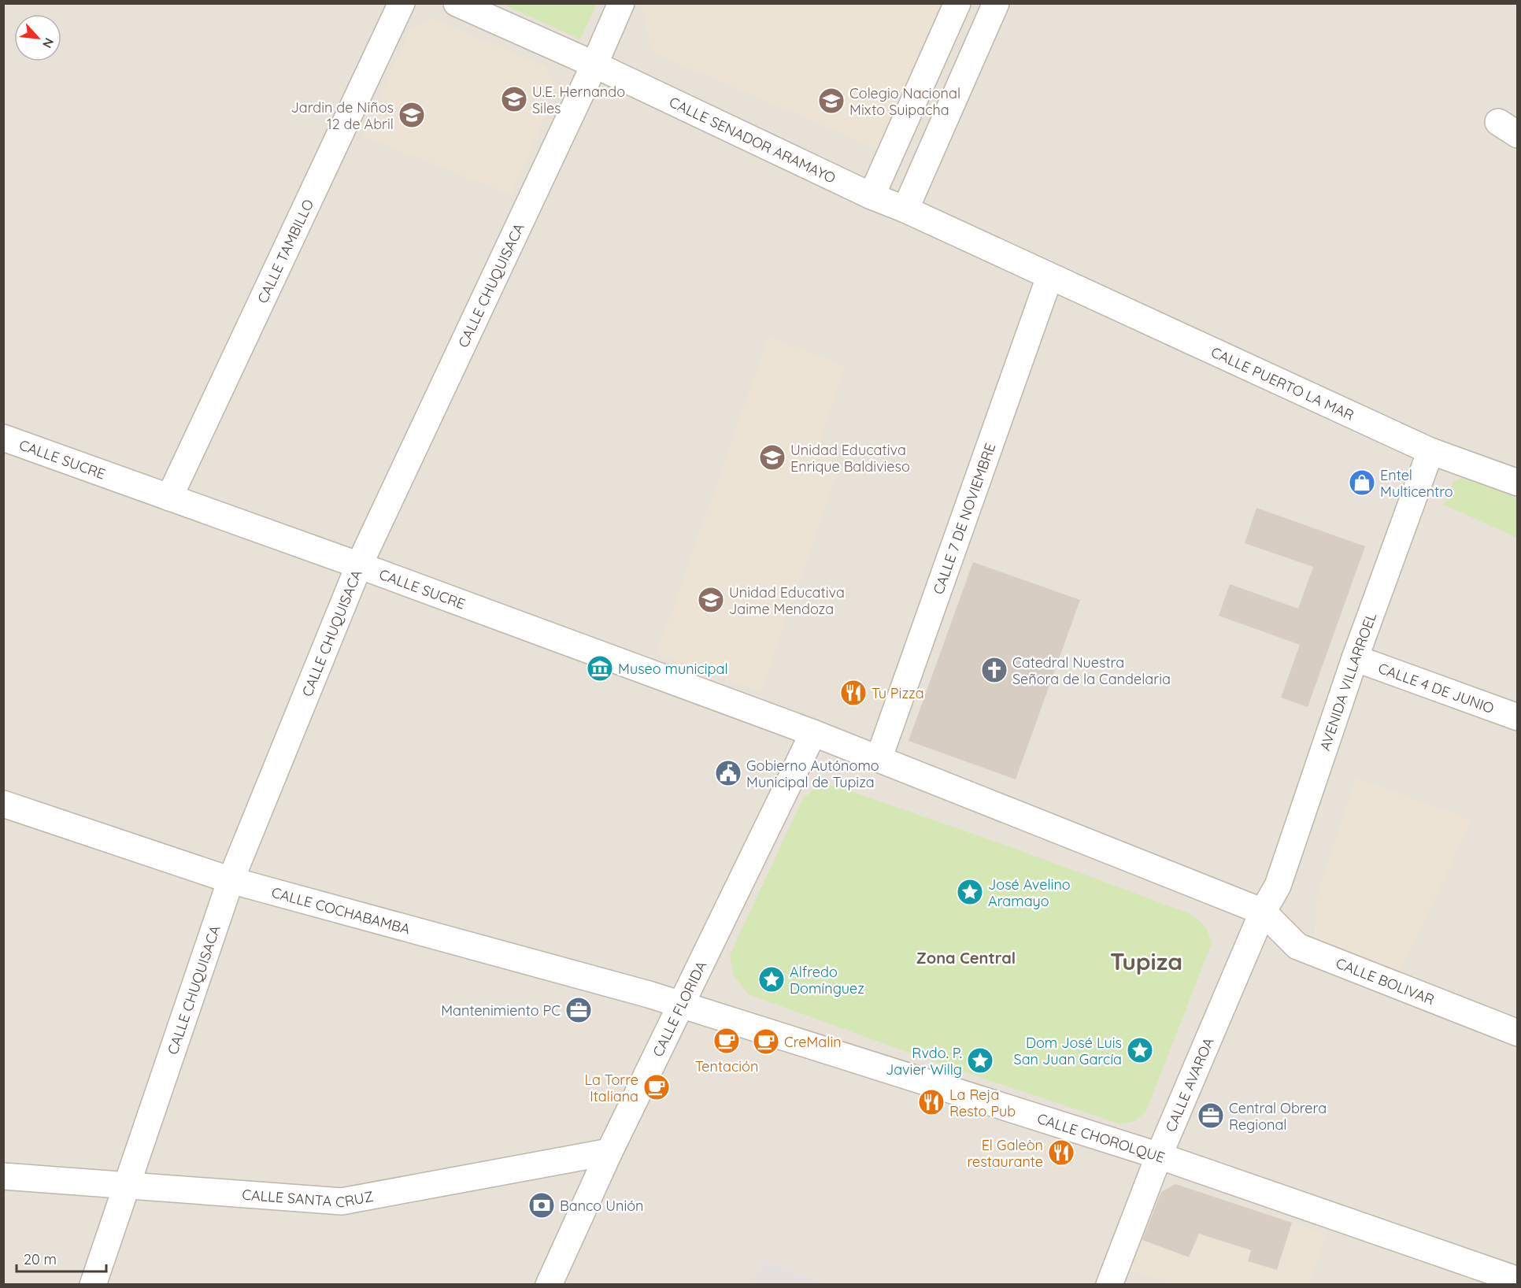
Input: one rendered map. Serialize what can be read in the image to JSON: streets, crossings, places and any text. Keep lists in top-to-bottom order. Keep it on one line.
{"streets":{"street":["CALLE SENADOR ARAMAYO","CALLE TAMBILLO","CALLE CHUQUISACA","CALLE PUERTO LA MAR","CALLE SUCRE","CALLE 7 DE NOVIEMBRE","AVENIDA VILLARROEL","CALLE 4 DE JUNIO","CALLE COCHABAMBA","CALLE BOLIVAR","CALLE FLORIDA","CALLE AVAROA","CALLE CHOROLQUE","CALLE SANTA CRUZ"]},"crossings":[["CALLE SENADOR ARAMAYO","CALLE CHUQUISACA"],["CALLE SENADOR ARAMAYO","CALLE PUERTO LA MAR"],["CALLE SENADOR ARAMAYO","CALLE 7 DE NOVIEMBRE"],["CALLE TAMBILLO","CALLE SUCRE"],["CALLE CHUQUISACA","CALLE SUCRE"],["CALLE CHUQUISACA","CALLE COCHABAMBA"],["CALLE CHUQUISACA","CALLE SANTA CRUZ"],["CALLE PUERTO LA MAR","CALLE 7 DE NOVIEMBRE"],["CALLE PUERTO LA MAR","AVENIDA VILLARROEL"],["CALLE SUCRE","CALLE 7 DE NOVIEMBRE"],["CALLE SUCRE","AVENIDA VILLARROEL"],["CALLE SUCRE","CALLE BOLIVAR"],["CALLE SUCRE","CALLE FLORIDA"],["CALLE SUCRE","CALLE AVAROA"],["AVENIDA VILLARROEL","CALLE 4 DE JUNIO"],["AVENIDA VILLARROEL","CALLE BOLIVAR"],["AVENIDA VILLARROEL","CALLE AVAROA"],["CALLE COCHABAMBA","CALLE FLORIDA"],["CALLE COCHABAMBA","CALLE CHOROLQUE"],["CALLE BOLIVAR","CALLE AVAROA"],["CALLE FLORIDA","CALLE CHOROLQUE"],["CALLE FLORIDA","CALLE SANTA CRUZ"],["CALLE AVAROA","CALLE CHOROLQUE"]],"districts":["Zona Central","Tupiza"],"places":{"school or university":["U.E. Hernando Siles","Colegio Nacional Mixto Suipacha","Jardin de Niños 12 de Abril","Unidad Educativa Enrique Baldivieso","Unidad Educativa Jaime Mendoza"],"shop":["Entel Multicentro"],"museum":["Museo municipal"],"church":["Catedral Nuestra Señora de la Candelaria"],"restaurant":["Tu Pizza","La Reja Resto Pub","El Galeòn restaurante"],"public building":["Gobierno Autónomo Municipal de Tupiza"],"place":["José Avelino Aramayo","Alfredo Domínguez","Dom José Luis San Juan García","Rvdo. P. Javier Willg"],"office":["Mantenimiento PC","Central Obrera Regional"],"cafe":["Tentación","CreMalin","La Torre Italiana"],"bank":["Banco Unión"]},"scale_bar":"20 m","north":"bottom right"}
